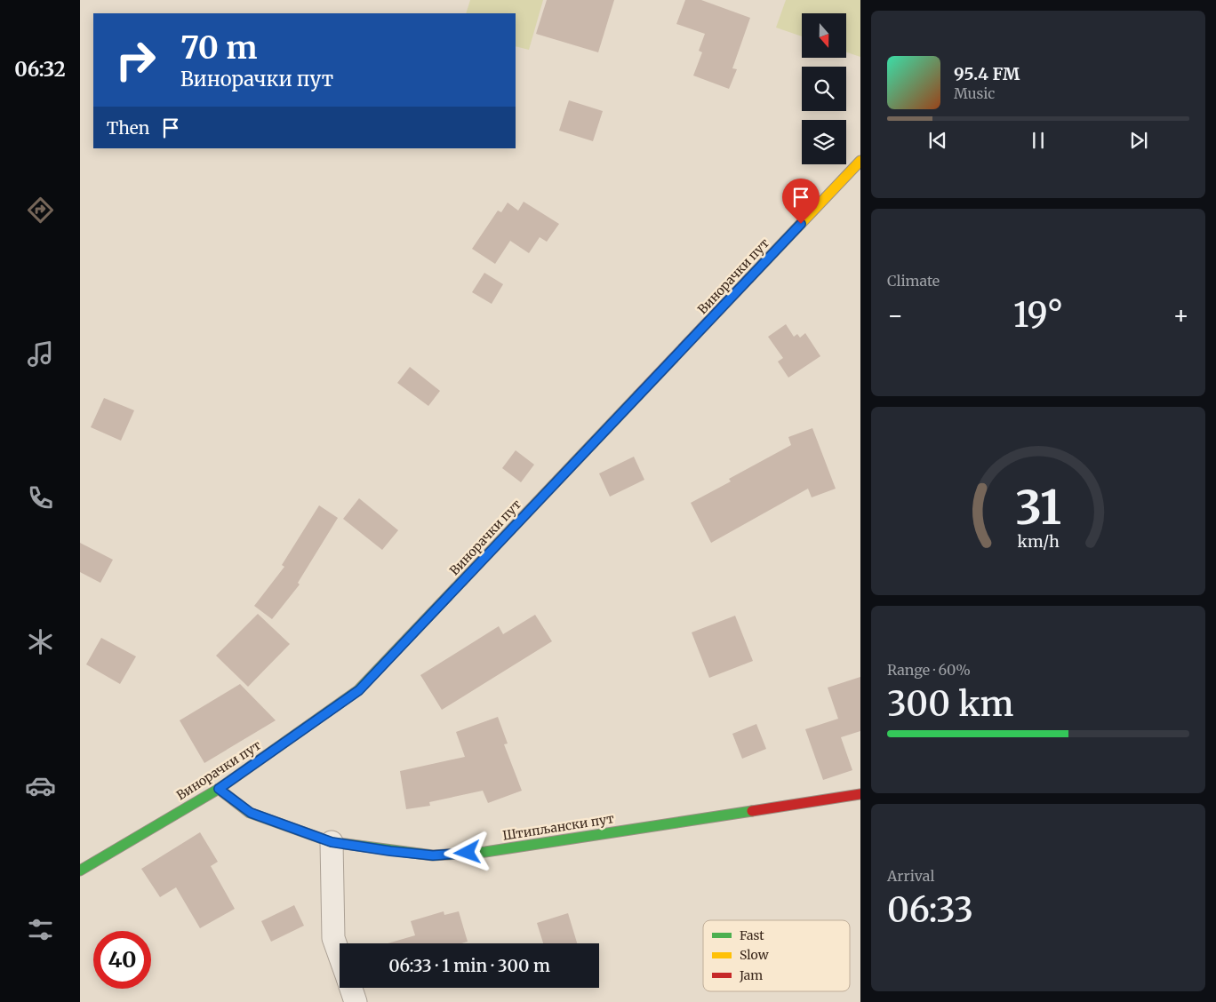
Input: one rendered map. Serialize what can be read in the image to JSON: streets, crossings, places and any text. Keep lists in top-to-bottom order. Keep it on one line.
{"streets":{"street":["Винорачки пут","Штипљански пут"]},"crossings":[["Винорачки пут","Штипљански пут"]],"legend":["Fast","Slow","Jam"],"north":"bottom","page":{"tabs":"06:32","turn":["70 m","Винорачки пут"],"song":["95.4 FM","Music"],"then":"Then","tile":["Climate",["Range · 60%","300 km"],["Arrival","06:33"]],"heat":["−","19°","+"],"limit":"40","trip":"06:33 · 1 min · 300 m","gauge":["31","km/h"]}}
